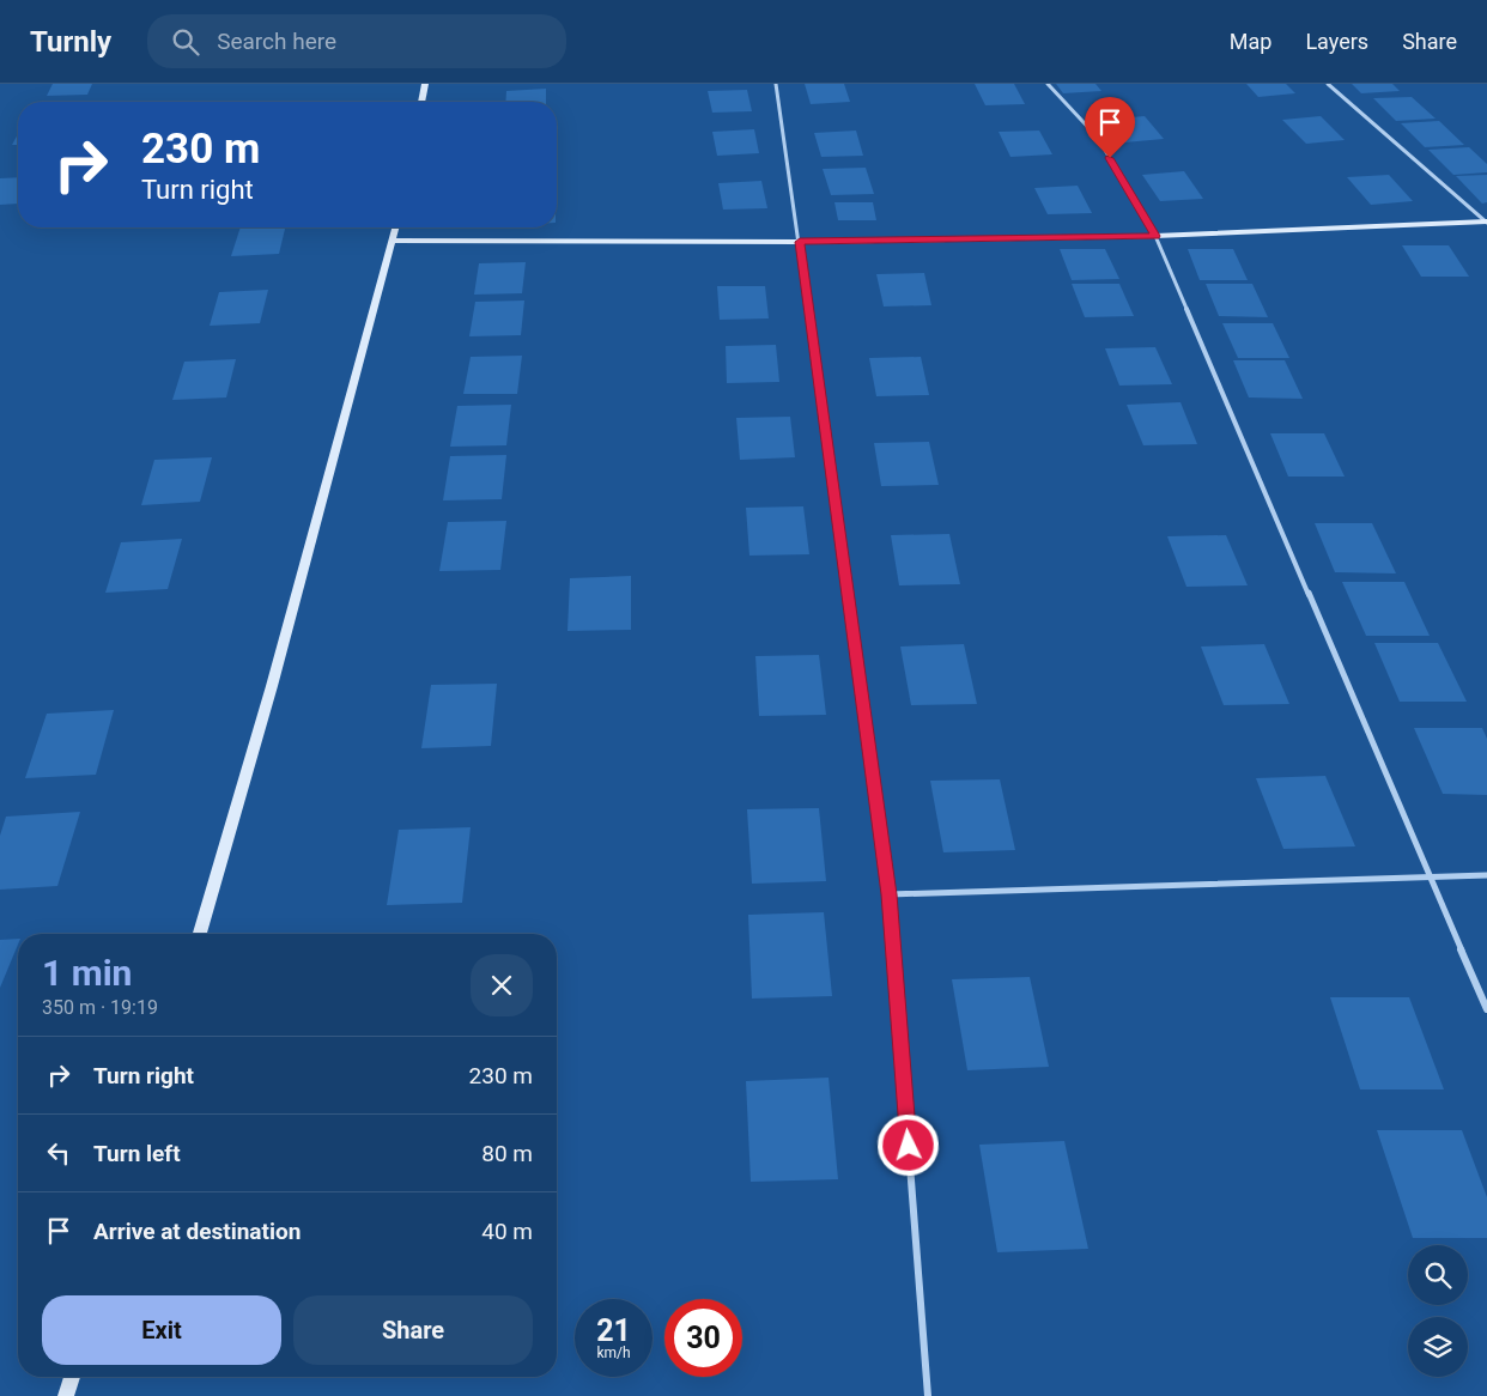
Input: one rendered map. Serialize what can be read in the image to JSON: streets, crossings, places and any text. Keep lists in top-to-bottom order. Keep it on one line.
{"page":{"header":"Turnly","search":"Search here","nav":["Map","Layers","Share"],"turn":["230 m","Turn right"],"heading":["1 min","350 m · 19:19"],"list":[{"name":"Turn right","value":"230 m"},{"name":"Turn left","value":"80 m"},{"name":"Arrive at destination","value":"40 m"}],"buttons":["Exit","Share"],"speed":"21 km/h","limit":"30"}}
